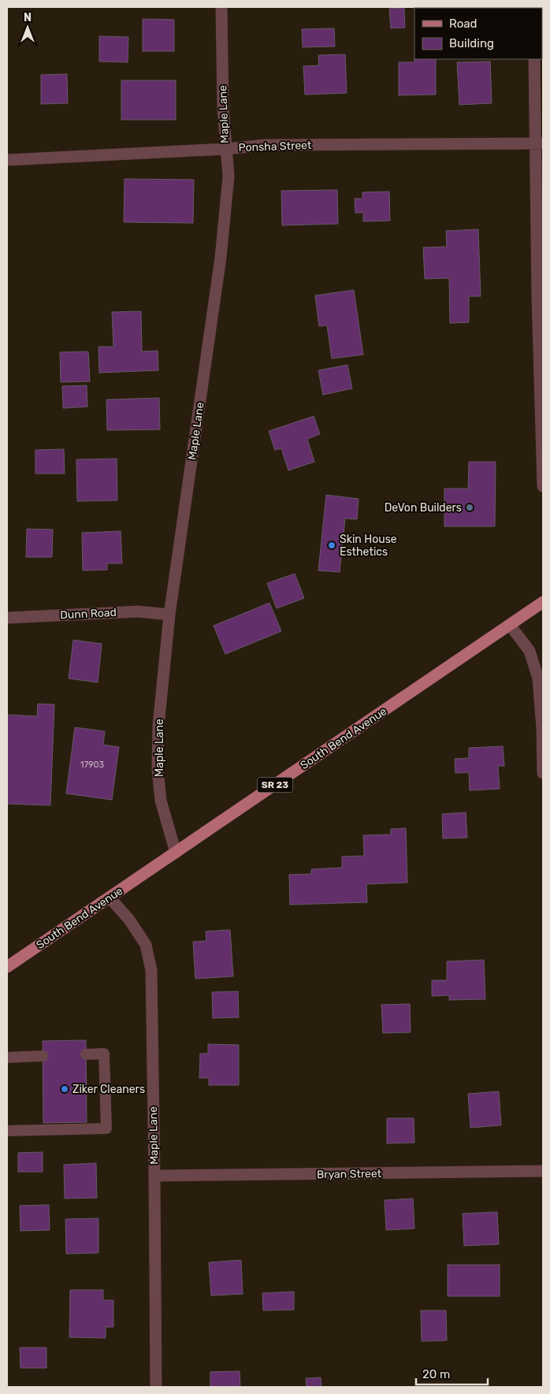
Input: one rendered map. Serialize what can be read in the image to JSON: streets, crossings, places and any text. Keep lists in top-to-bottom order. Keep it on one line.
{"streets":{"main road":["South Bend Avenue","SR 23"],"street":["Maple Lane","Ponsha Street","Dunn Road","Bryan Street"]},"crossings":[["Maple Lane","Ponsha Street"],["Maple Lane","Dunn Road"],["Maple Lane","South Bend Avenue"],["Maple Lane","Bryan Street"]],"places":["DeVon Builders","Skin House Esthetics","Ziker Cleaners"],"house_numbers":["17903"],"legend":["Road","Building"],"scale_bar":"20 m","north":"top"}
